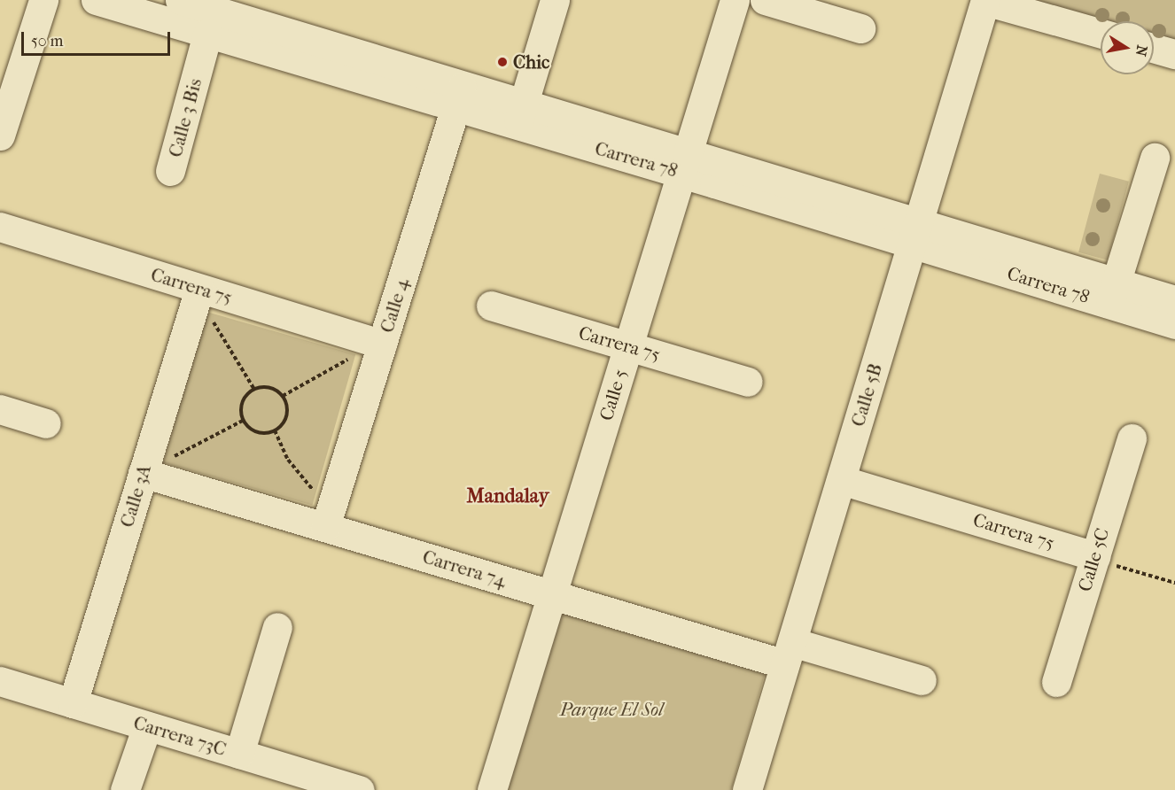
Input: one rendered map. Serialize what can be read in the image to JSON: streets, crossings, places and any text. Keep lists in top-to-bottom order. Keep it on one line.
{"streets":{"street":["Calle 3 Bis","Carrera 78","Carrera 75","Calle 4","Calle 5","Calle 5B","Calle 3A","Calle 5C","Carrera 74","Carrera 73C"]},"crossings":[["Calle 3 Bis","Carrera 78"],["Carrera 78","Calle 4"],["Carrera 78","Calle 5"],["Carrera 78","Calle 5B"],["Carrera 75","Calle 4"],["Carrera 75","Calle 5"],["Carrera 75","Calle 5B"],["Carrera 75","Calle 3A"],["Carrera 75","Calle 5C"],["Calle 4","Carrera 74"],["Calle 5","Carrera 74"],["Calle 5B","Carrera 74"],["Calle 3A","Carrera 74"],["Calle 3A","Carrera 73C"]],"districts":["Mandalay"],"parks":["Parque El Sol"],"places":["Chic"],"scale_bar":"50 m","north":"right"}
